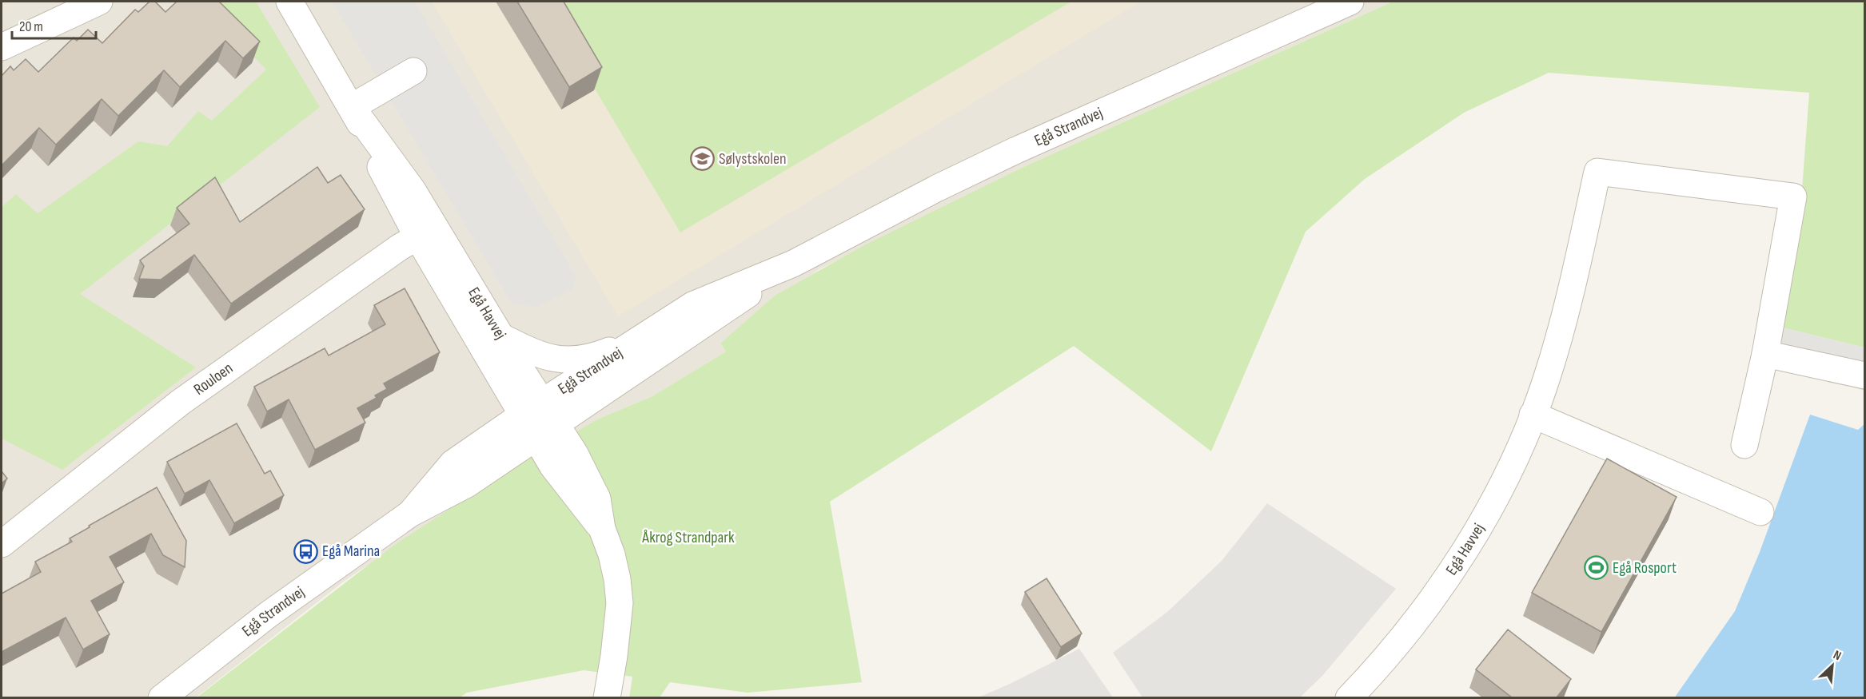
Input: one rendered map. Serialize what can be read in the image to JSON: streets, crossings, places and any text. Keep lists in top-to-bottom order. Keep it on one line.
{"streets":{"street":["Egå Strandvej","Egå Havvej","Rouloen"]},"crossings":[["Egå Strandvej","Egå Havvej"],["Egå Havvej","Rouloen"]],"parks":["Åkrog Strandpark"],"places":{"school or university":["Sølystskolen"],"bus stop":["Egå Marina"],"sports":["Egå Rosport"]},"scale_bar":"20 m","north":"top right"}
